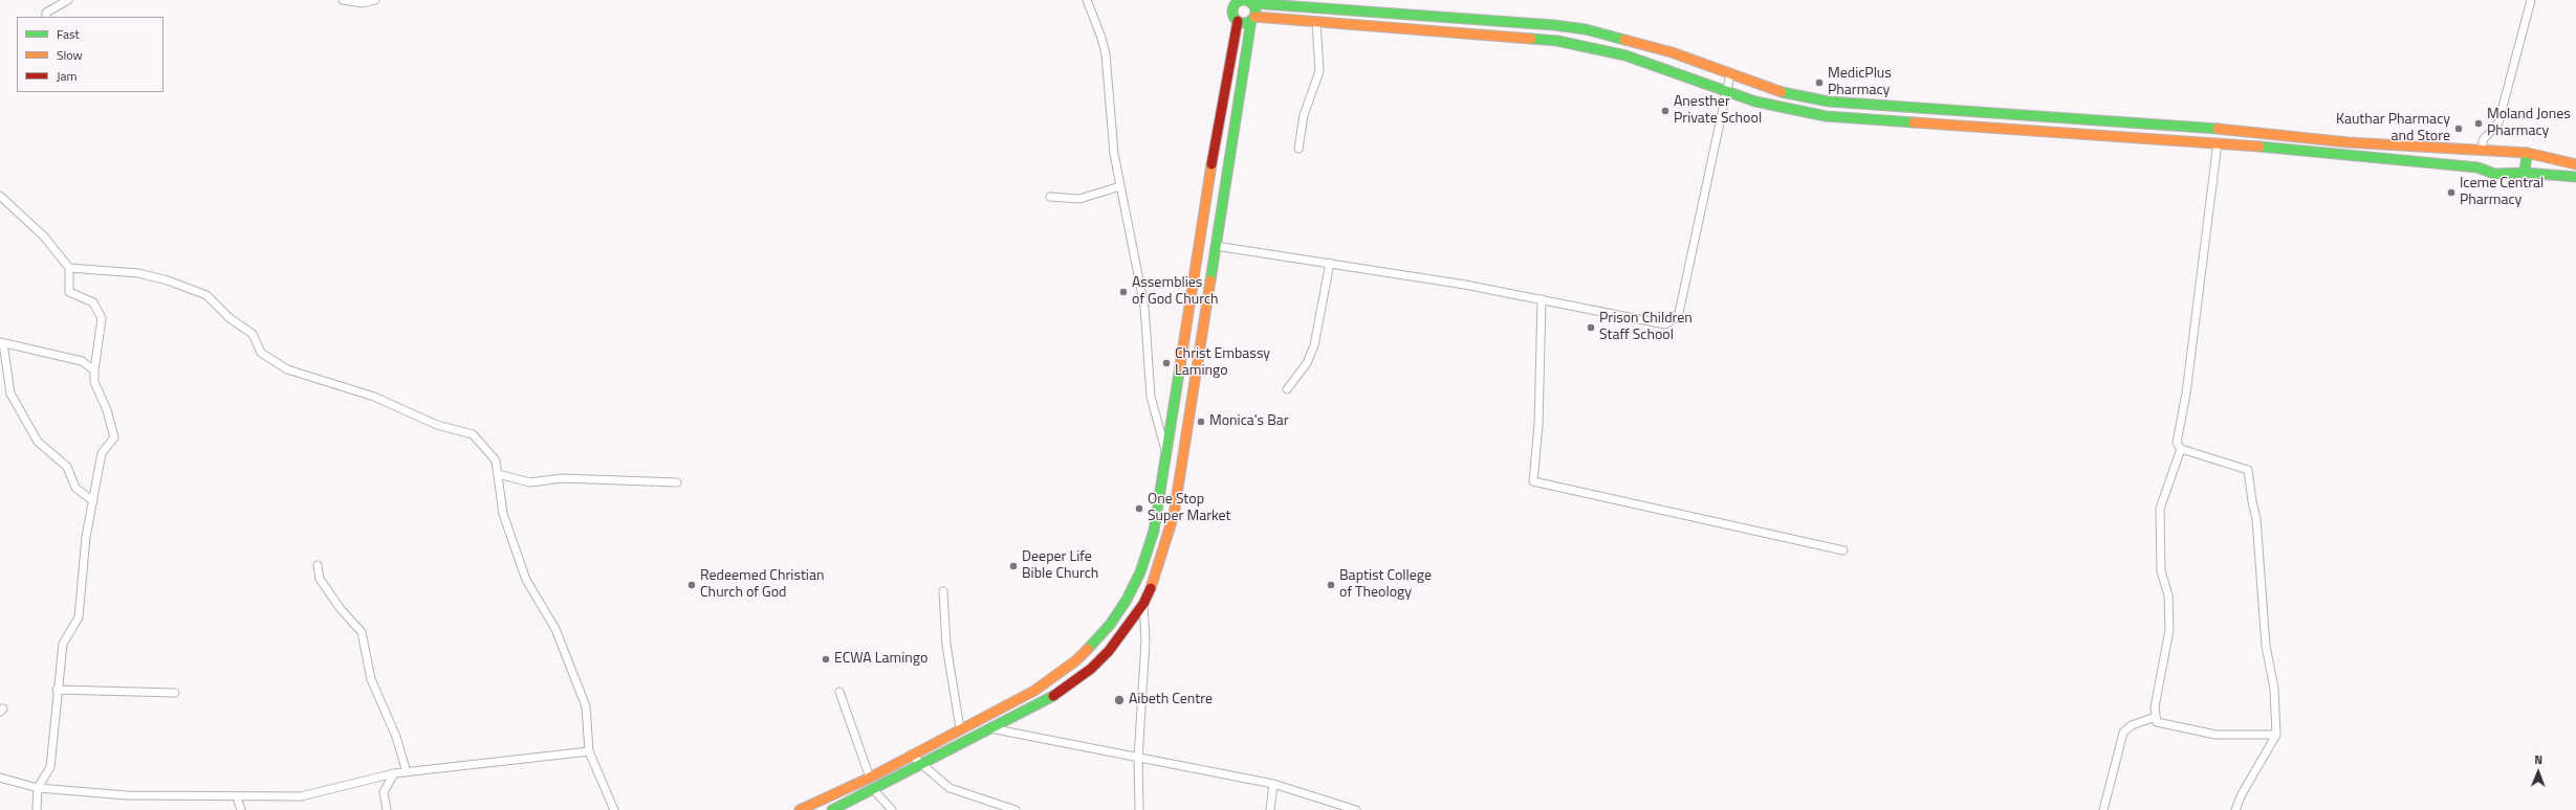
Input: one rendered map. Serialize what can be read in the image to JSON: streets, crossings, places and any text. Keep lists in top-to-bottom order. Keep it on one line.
{"places":["MedicPlus Pharmacy","Anesther Private School","Moland Jones Pharmacy","Kauthar Pharmacy and Store","Iceme Central Pharmacy","Assemblies of God Church","Prison Children Staff School","Christ Embassy Lamingo","Monica's Bar","One Stop Super Market","Deeper Life Bible Church","Redeemed Christian Church of God","Baptist College of Theology","ECWA Lamingo","Aibeth Centre"],"legend":["Fast","Slow","Jam"],"north":"top"}
